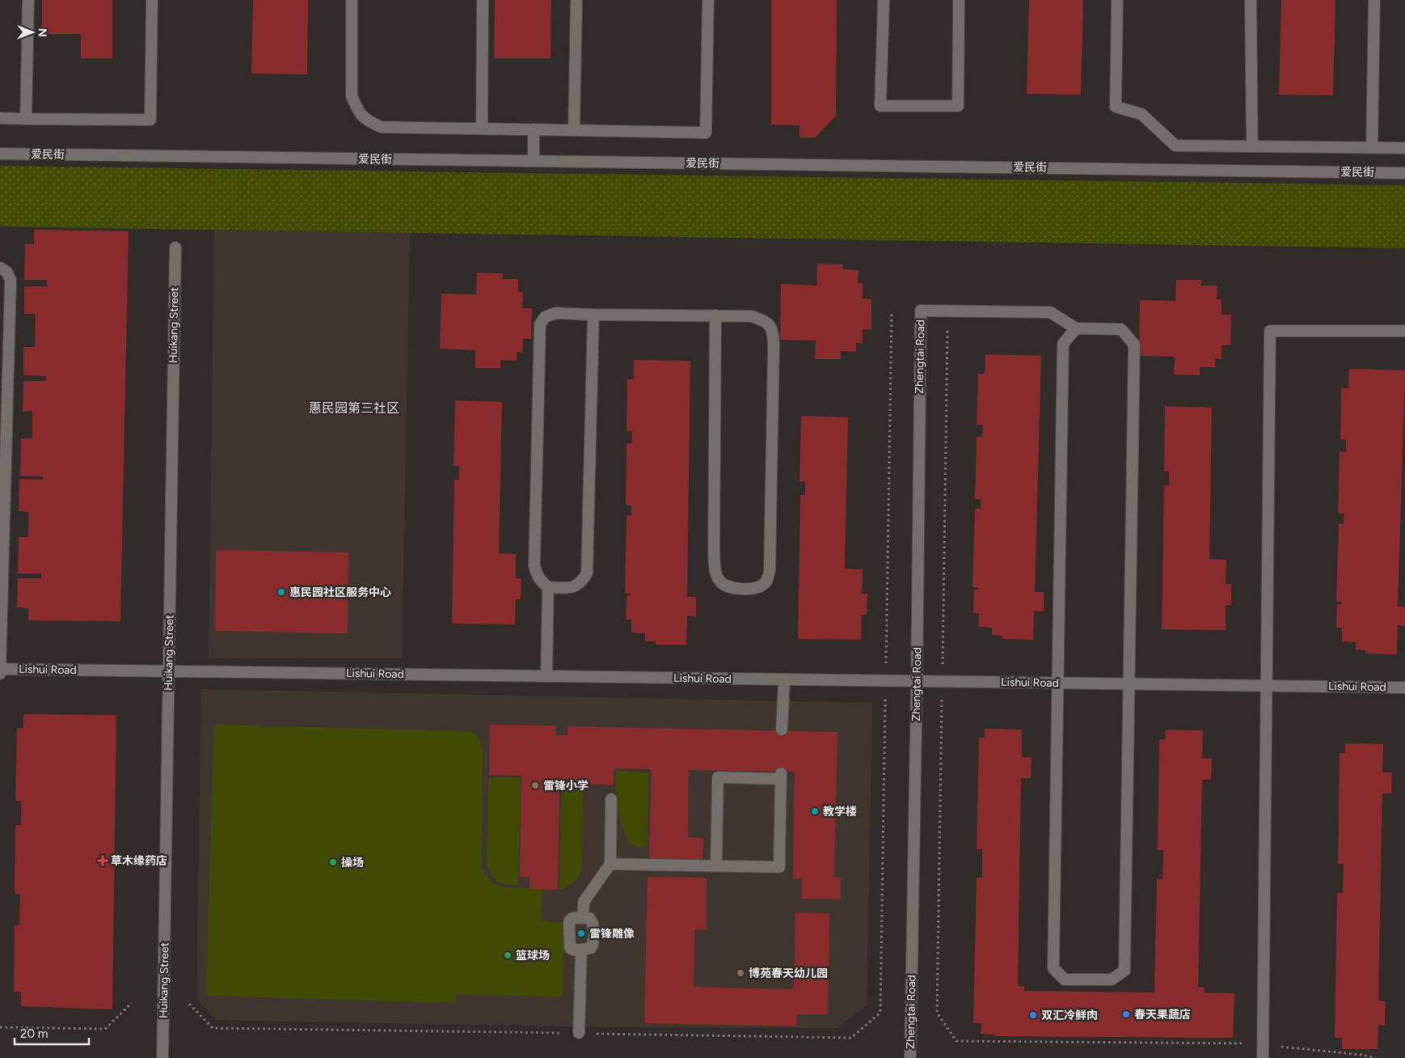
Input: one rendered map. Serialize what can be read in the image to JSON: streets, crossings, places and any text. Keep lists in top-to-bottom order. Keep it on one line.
{"streets":{"street":["爱民街","Huikang Street","Zhengtai Road","Lishui Road"]},"crossings":[["Huikang Street","Lishui Road"],["Zhengtai Road","Lishui Road"]],"districts":["惠民园第三社区"],"places":{"other":["惠民园社区服务中心","雷锋小学","教学楼","操场","雷锋雕像","篮球场","博苑春天幼儿园","春天果蔬店","双汇冷鲜肉"],"health":["草木缘药店"]},"scale_bar":"20 m","north":"right"}
